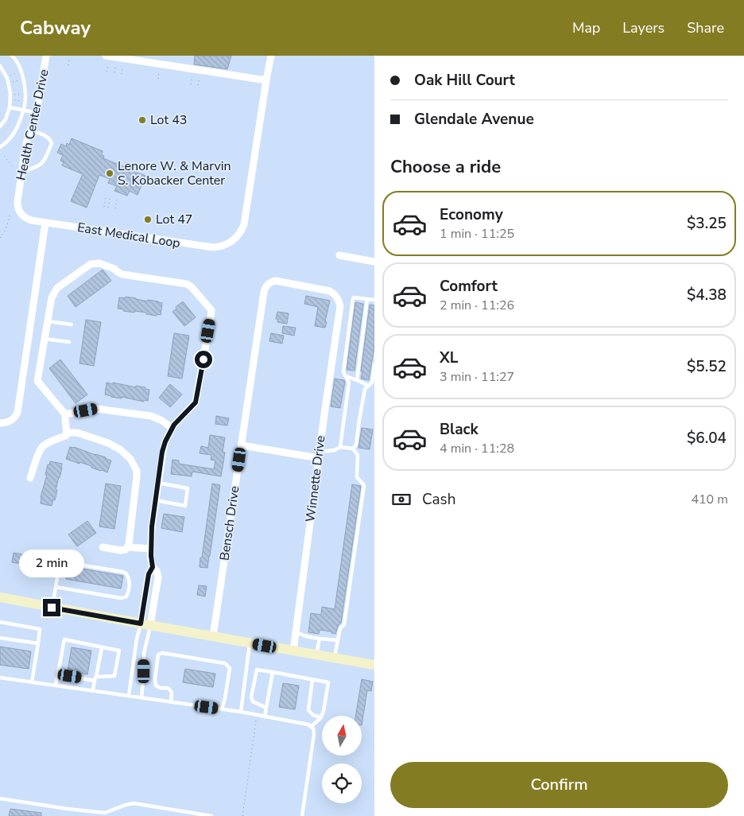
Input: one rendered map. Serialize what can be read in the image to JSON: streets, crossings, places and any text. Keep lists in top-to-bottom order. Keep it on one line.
{"streets":{"street":["Health Center Drive","East Medical Loop","Winnette Drive","Bensch Drive"]},"crossings":[["Health Center Drive","East Medical Loop"],["Winnette Drive","Bensch Drive"]],"places":["Lot 43","Lenore W. & Marvin S. Kobacker Center","Lot 47"],"north":"top","page":{"header":"Cabway","nav":["Map","Layers","Share"],"banner":["Oak Hill Court","Glendale Avenue"],"heading":"Choose a ride","list":[{"name":"Economy","note":"1 min · 11:25","value":"$3.25"},{"name":"Comfort","note":"2 min · 11:26","value":"$4.38"},{"name":"XL","note":"3 min · 11:27","value":"$5.52"},{"name":"Black","note":"4 min · 11:28","value":"$6.04"}],"pay":["Cash","410 m"],"bubble":"2 min","buttons":"Confirm"}}
